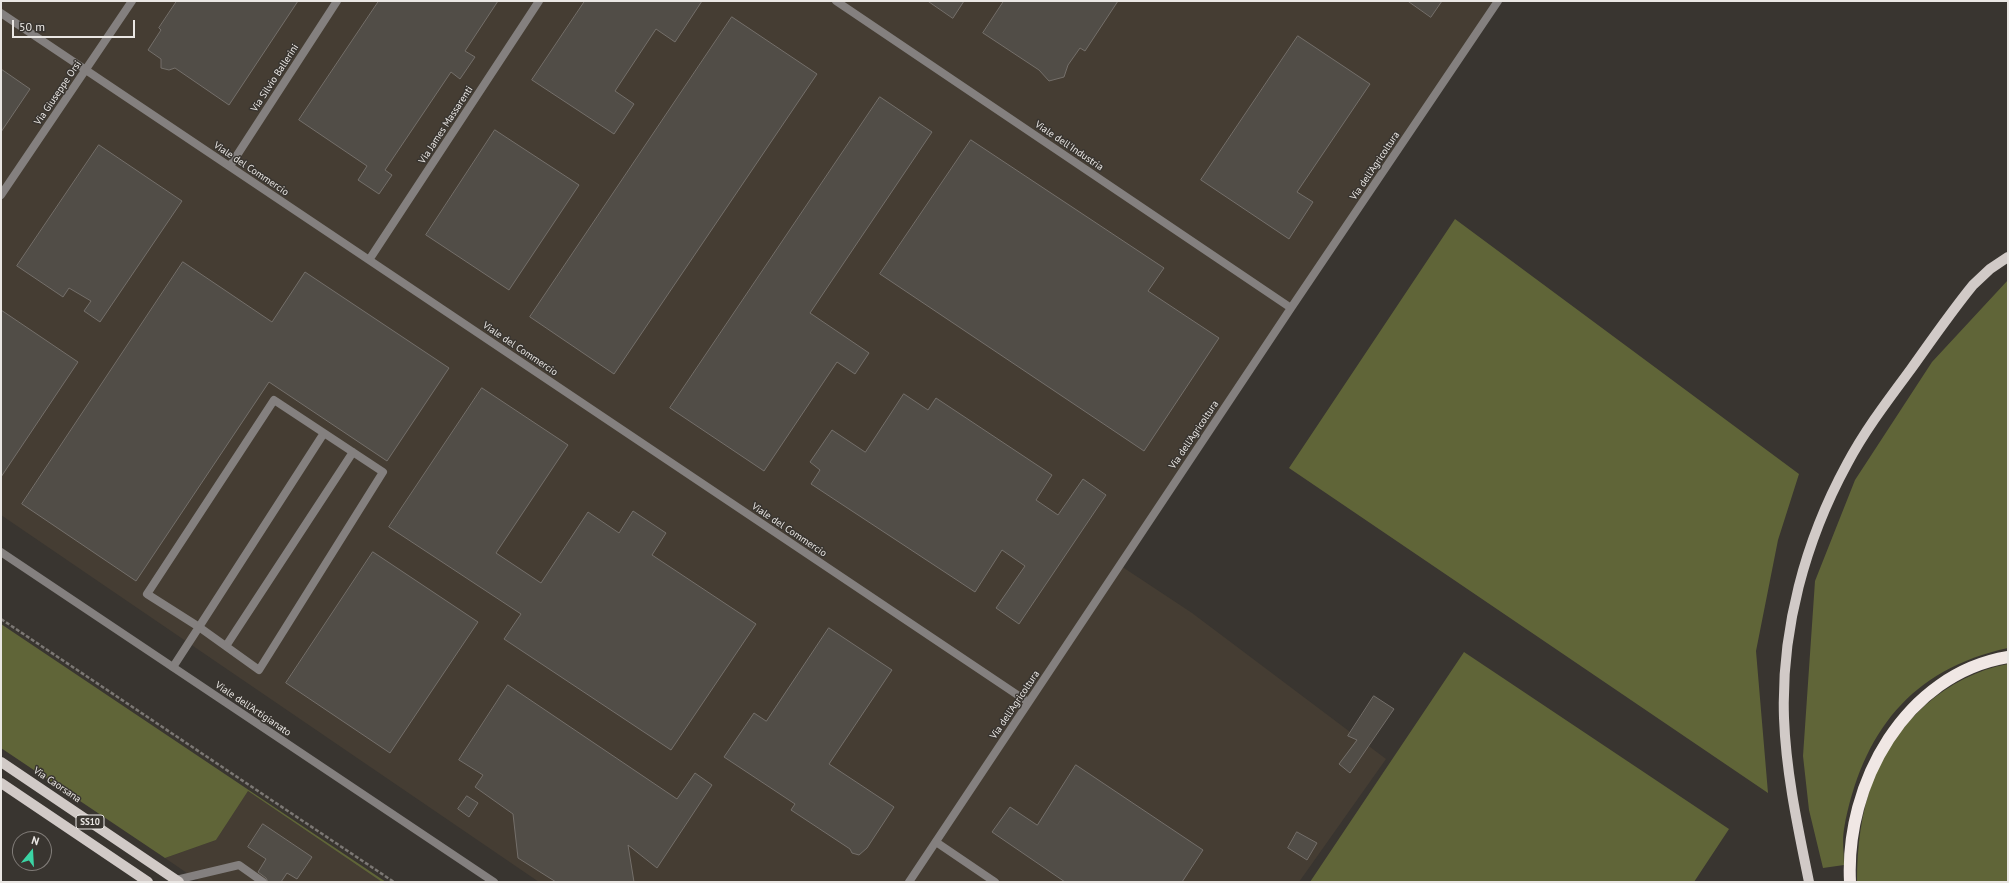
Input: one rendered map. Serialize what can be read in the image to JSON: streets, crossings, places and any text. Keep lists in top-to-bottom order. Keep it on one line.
{"streets":{"main road":["Via Caorsana","SS10"],"street":["Via Silvio Ballerini","Via Giuseppe Orsi","Via James Massarenti","Viale dell'Industria","Via dell'Agricoltura","Viale del Commercio","Viale dell'Artigianato"]},"crossings":[["Via Silvio Ballerini","Viale del Commercio"],["Via Giuseppe Orsi","Viale del Commercio"],["Via James Massarenti","Viale del Commercio"],["Viale dell'Industria","Via dell'Agricoltura"],["Via dell'Agricoltura","Viale del Commercio"]],"scale_bar":"50 m","north":"top"}
